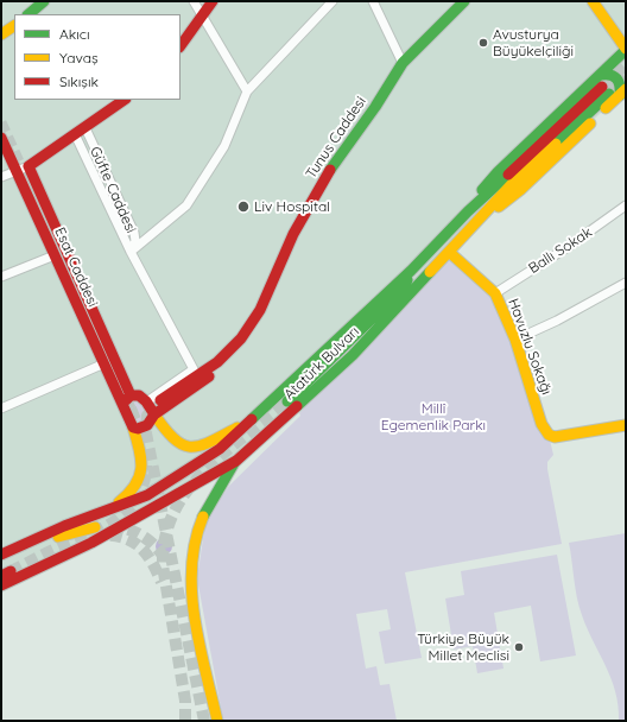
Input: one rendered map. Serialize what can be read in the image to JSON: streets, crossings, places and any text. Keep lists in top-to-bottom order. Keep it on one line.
{"streets":{"main road":["Tunus Caddesi","Esat Caddesi","Havuzlu Sokağı","Atatürk Bulvarı"],"street":["Güfte Caddesi","Ballı Sokak"]},"crossings":[["Tunus Caddesi","Güfte Caddesi"],["Tunus Caddesi","Esat Caddesi"],["Güfte Caddesi","Esat Caddesi"],["Ballı Sokak","Havuzlu Sokağı"],["Esat Caddesi","Atatürk Bulvarı"],["Havuzlu Sokağı","Atatürk Bulvarı"]],"parks":["Millî Egemenlik Parkı"],"places":["Avusturya Büyükelçiliği","Liv Hospital","Türkiye Büyük Millet Meclisi"],"legend":["Akıcı","Yavaş","Sıkışık"]}
